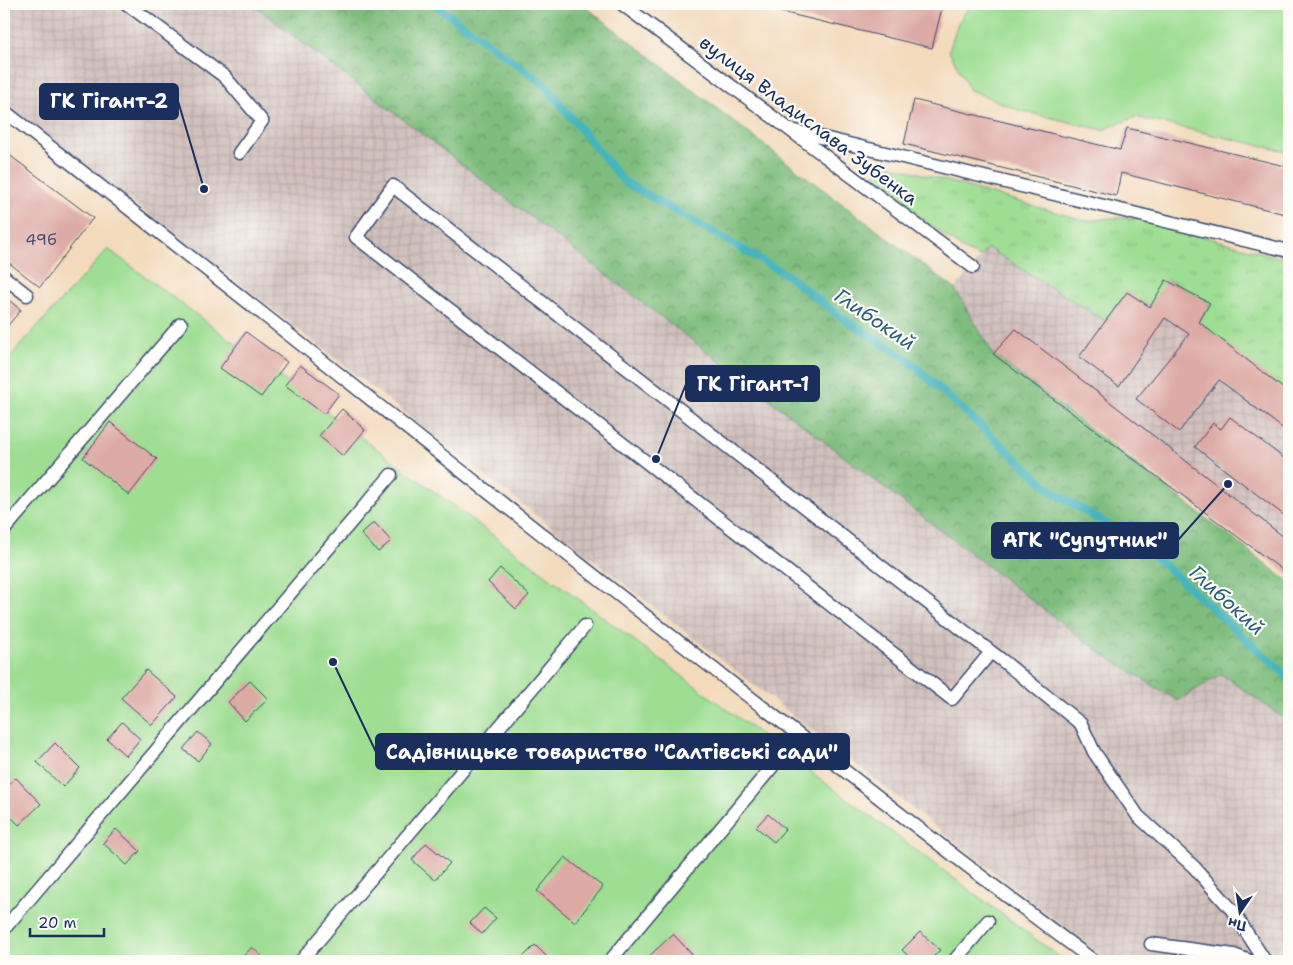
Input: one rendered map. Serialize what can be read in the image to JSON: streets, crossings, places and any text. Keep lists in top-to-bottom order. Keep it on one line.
{"streets":{"lane":["вулиця Владислава Зубенка"]},"water":["Глибокий"],"places":["ГК Гігант-2","ГК Гігант-1","АГК \"Супутник\"","Садівницьке товариство \"Салтівські сади\""],"house_numbers":["49б"],"scale_bar":"20 m","north":"bottom"}
